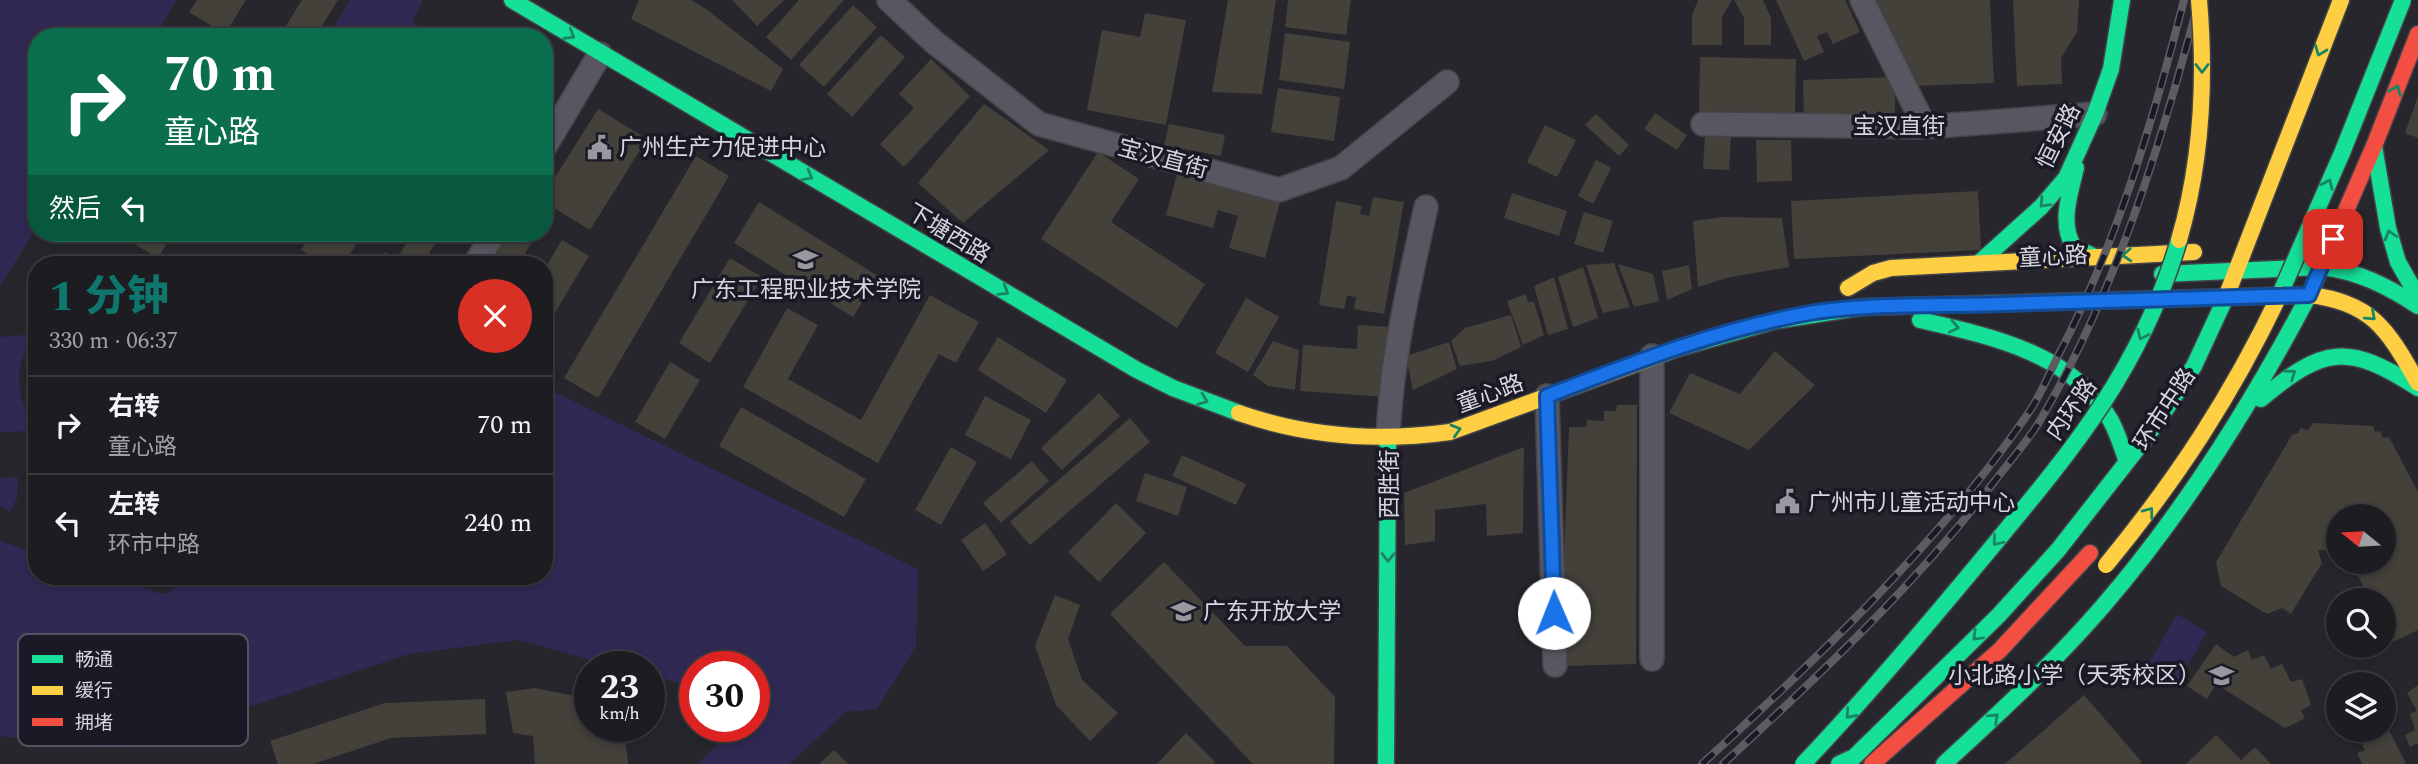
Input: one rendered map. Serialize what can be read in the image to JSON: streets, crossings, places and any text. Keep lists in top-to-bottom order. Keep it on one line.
{"streets":{"main road":["恒安路","下塘西路","童心路","内环路","环市中路","西胜街"],"street":["宝汉直街"]},"crossings":[["宝汉直街","恒安路"],["下塘西路","童心路"],["下塘西路","西胜街"],["童心路","环市中路"],["童心路","西胜街"]],"one_way":["恒安路","下塘西路","西胜街"],"places":{"public building":["广州生产力促进中心","广州市儿童活动中心"],"school or university":["广东工程职业技术学院","广东开放大学","小北路小学（天秀校区）"]},"legend":["畅通","缓行","拥堵"],"north":"left","page":{"turn":["70 m","童心路"],"then":"然后","heading":["1 分钟","330 m · 06:37"],"list":[{"name":"右转","note":"童心路","value":"70 m"},{"name":"左转","note":"环市中路","value":"240 m"}],"speed":"23 km/h","limit":"30"}}
